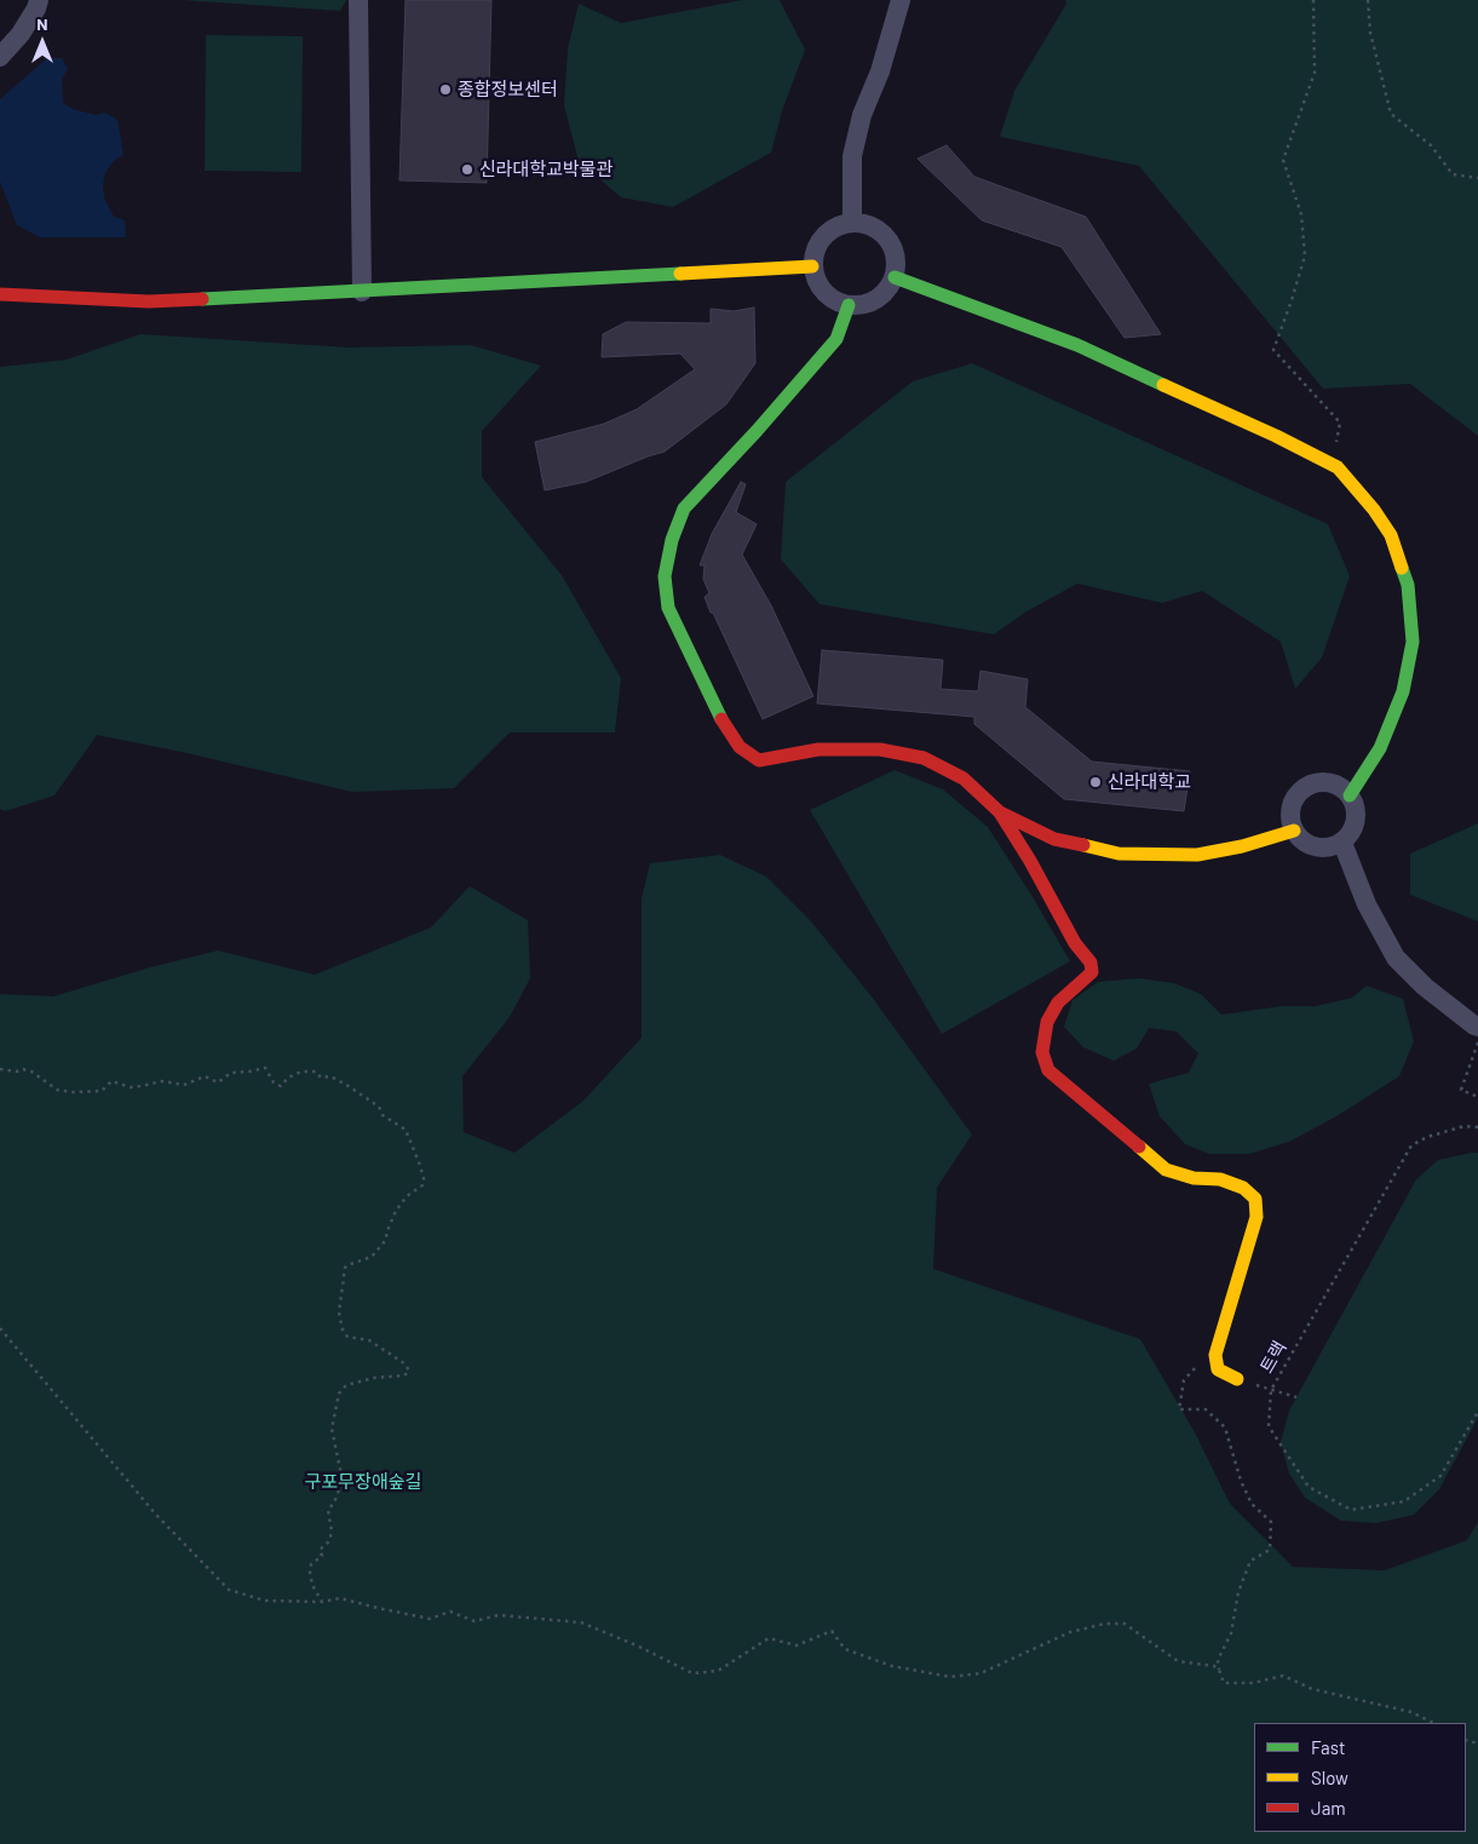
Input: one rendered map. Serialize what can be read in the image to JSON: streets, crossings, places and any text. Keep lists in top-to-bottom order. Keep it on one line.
{"streets":{"path":["트랙"]},"parks":["구포무장애숲길"],"places":["종합정보센터","신라대학교박물관","신라대학교"],"legend":["Fast","Slow","Jam"],"north":"top"}
